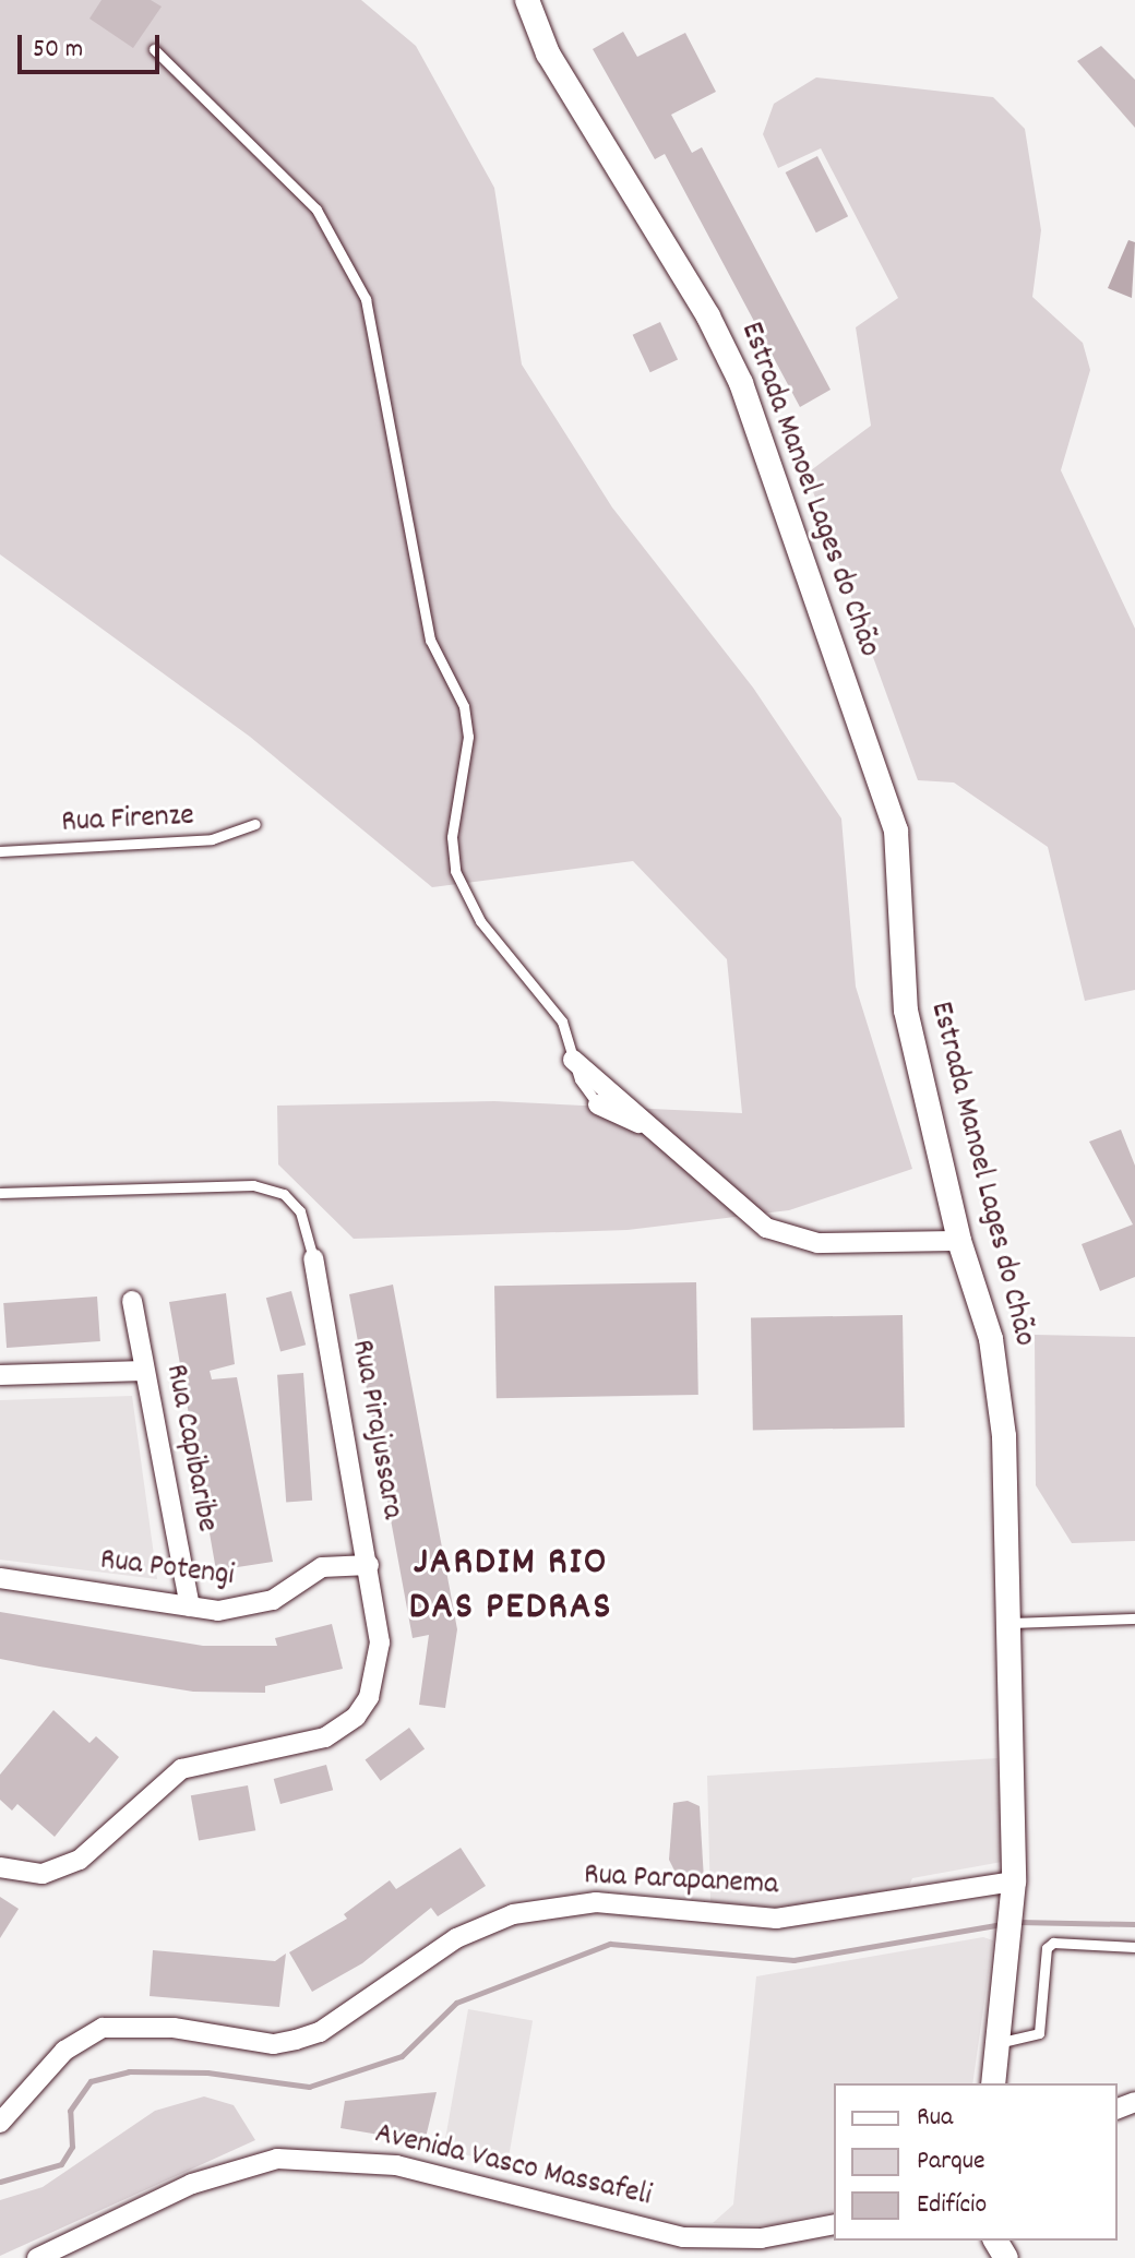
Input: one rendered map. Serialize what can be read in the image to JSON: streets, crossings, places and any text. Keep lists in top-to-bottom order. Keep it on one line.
{"streets":{"street":["Estrada Manoel Lages do Chão","Rua Pirajussara","Rua Capibaribe","Rua Potengi","Rua Parapanema","Avenida Vasco Massafeli"],"lane":["Rua Firenze"]},"crossings":[["Estrada Manoel Lages do Chão","Rua Parapanema"],["Rua Pirajussara","Rua Potengi"],["Rua Capibaribe","Rua Potengi"]],"districts":["JARDIM RIO DAS PEDRAS"],"legend":["Rua","Parque","Edifício"],"scale_bar":"50 m"}
